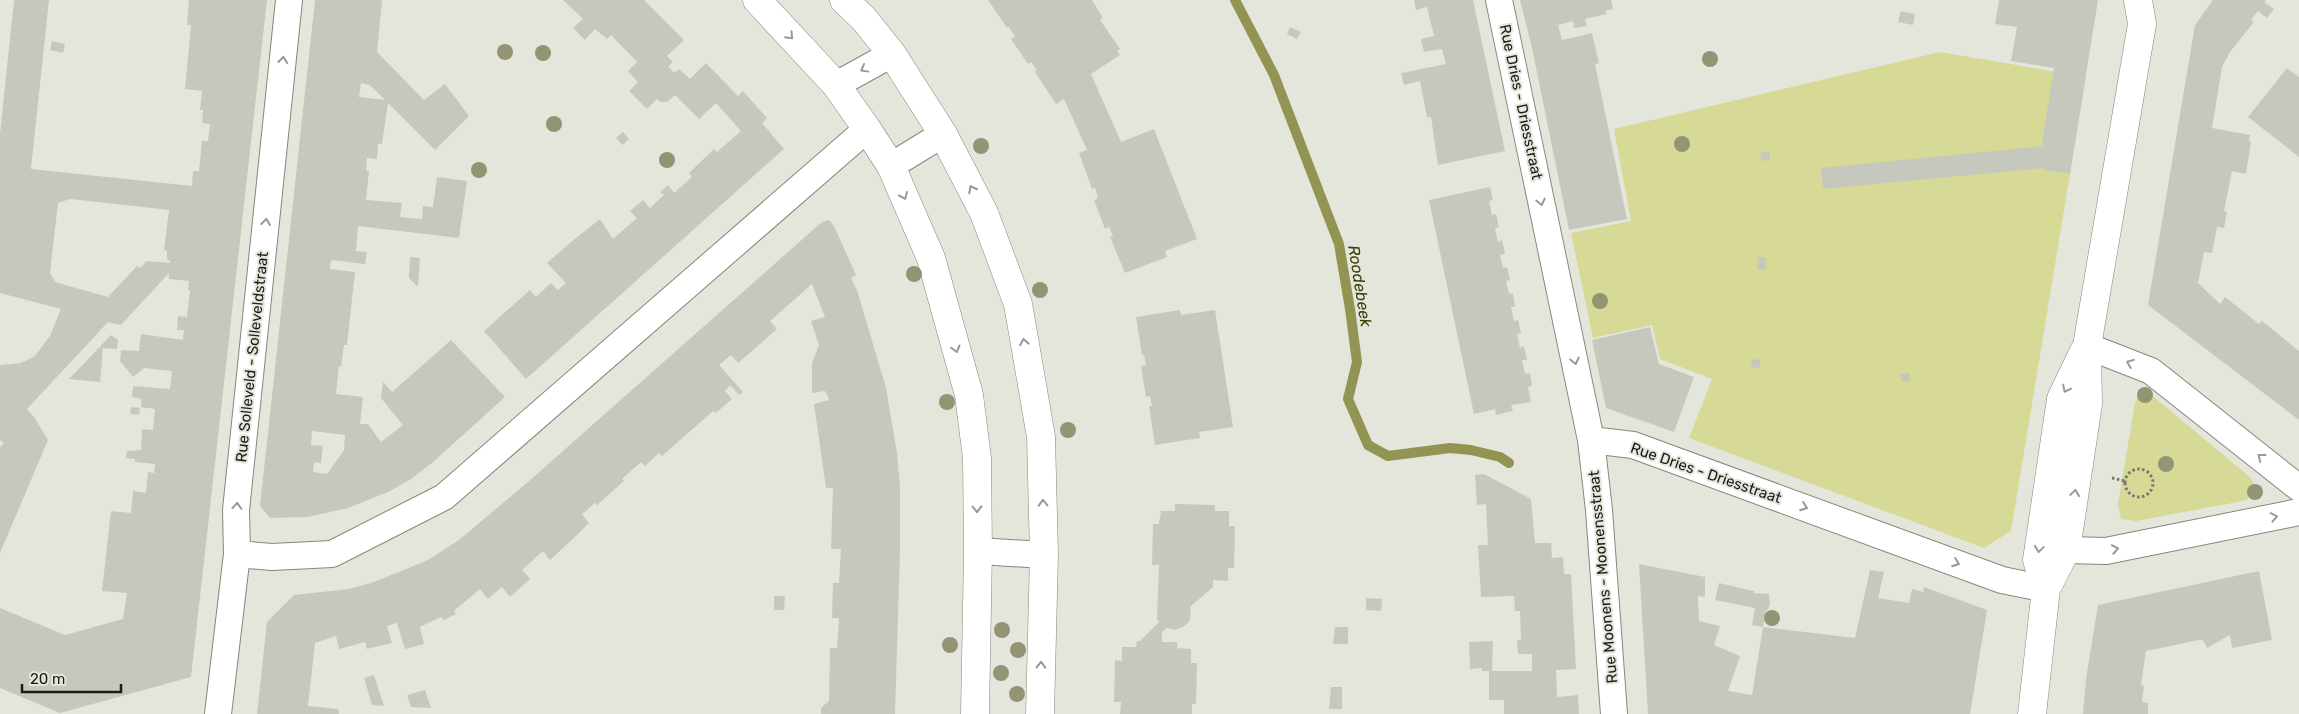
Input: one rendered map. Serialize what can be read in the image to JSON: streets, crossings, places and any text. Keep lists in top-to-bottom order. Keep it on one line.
{"streets":{"street":["Rue Dries - Driesstraat","Rue Solleveld - Solleveldstraat","Rue Moonens - Moonensstraat"]},"crossings":[["Rue Dries - Driesstraat","Rue Moonens - Moonensstraat"]],"one_way":["Rue Dries - Driesstraat","Rue Solleveld - Solleveldstraat"],"water":["Roodebeek"],"scale_bar":"20 m"}
